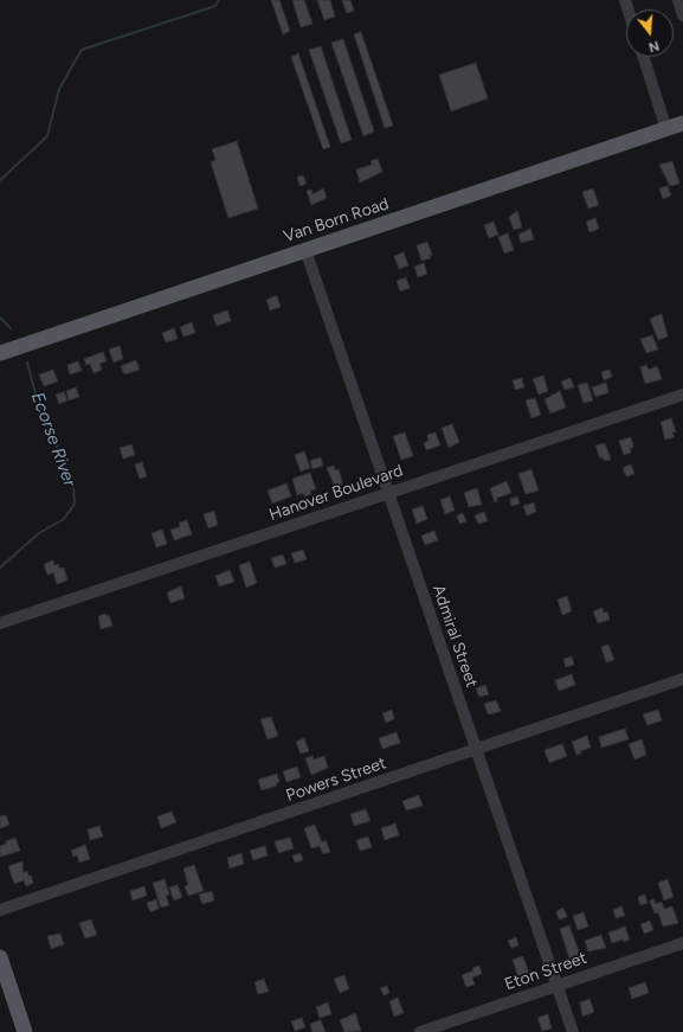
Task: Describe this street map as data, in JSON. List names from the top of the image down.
{
  "streets": {
    "main road": ["Van Born Road"],
    "street": [
      "Hanover Boulevard",
      "Admiral Street",
      "Powers Street",
      "Eton Street"
    ]
  },
  "crossings": [
    ["Van Born Road", "Admiral Street"],
    ["Hanover Boulevard", "Admiral Street"],
    ["Admiral Street", "Powers Street"],
    ["Admiral Street", "Eton Street"]
  ],
  "water": ["Ecorse River"],
  "north": "bottom"
}
